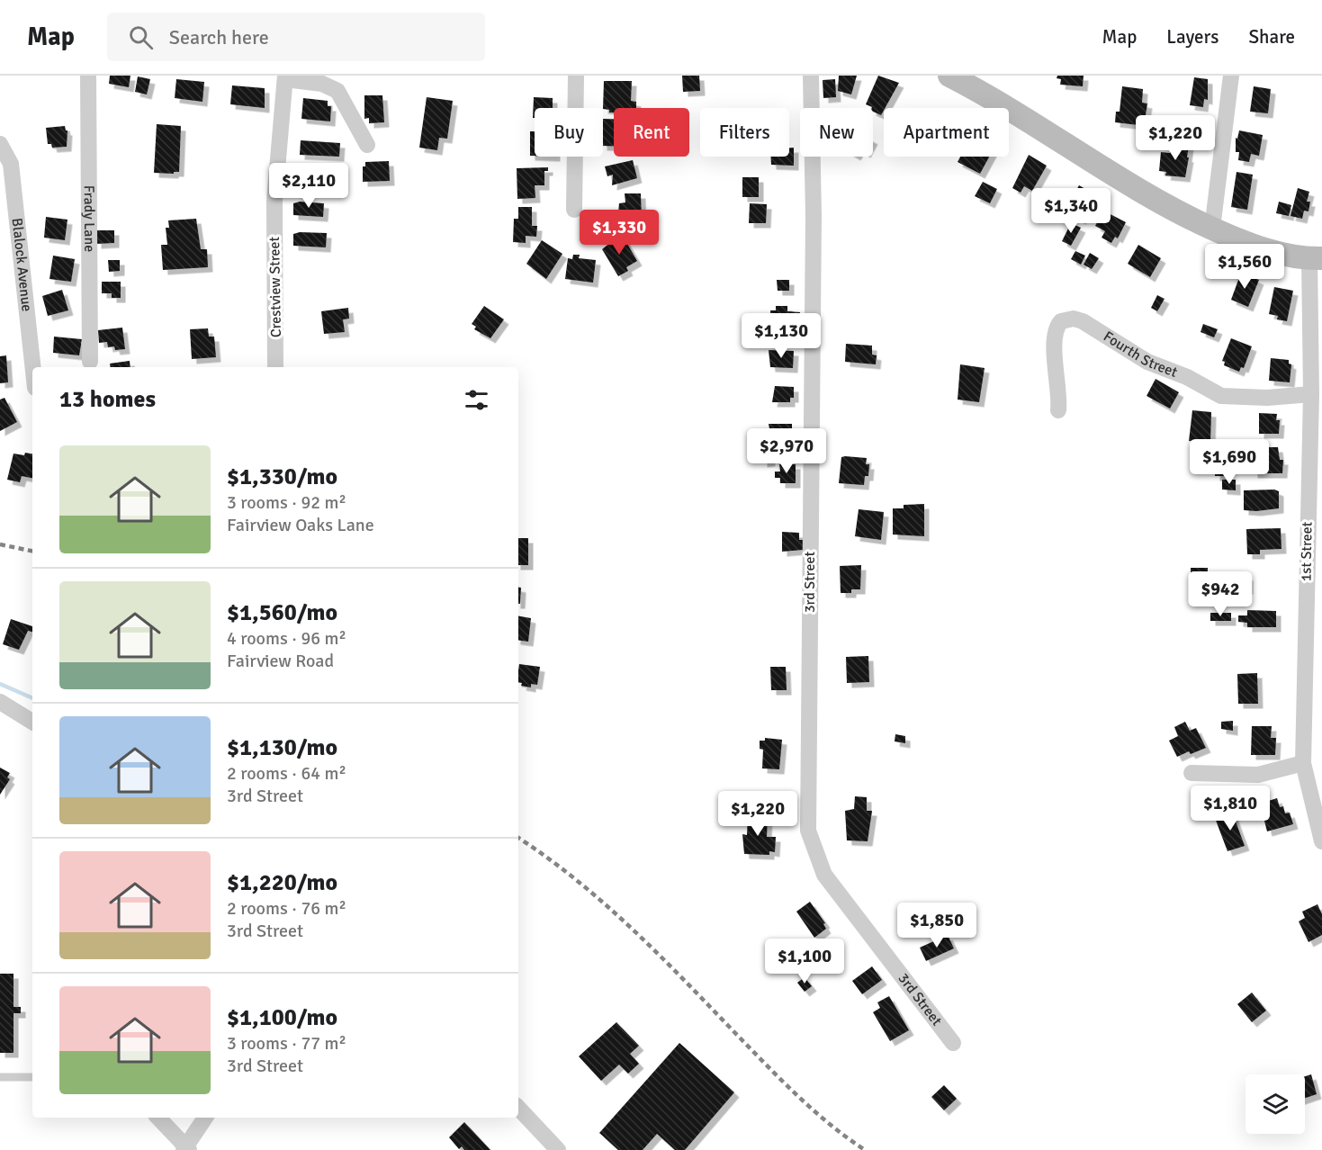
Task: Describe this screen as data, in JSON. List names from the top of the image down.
{
  "streets": {
    "street": [
      "Frady Lane",
      "Blalock Avenue",
      "Crestview Street",
      "Fourth Street",
      "1st Street",
      "3rd Street"
    ]
  },
  "crossings": [
    ["Fourth Street", "1st Street"]
  ],
  "page": {
    "header": "Map",
    "search": "Search here",
    "nav": ["Map", "Layers", "Share"],
    "chip": [
      "Buy",
      "Rent",
      "Filters",
      "New",
      "Apartment"
    ],
    "price": [
      "$1,220",
      "$2,110",
      "$1,340",
      "$1,330",
      "$1,560",
      "$1,130",
      "$2,970",
      "$1,690",
      "$942",
      "$1,810",
      "$1,220",
      "$1,850",
      "$1,100"
    ],
    "heading": "13 homes",
    "list": [
      {
        "name": "$1,330/mo",
        "note": "3 rooms · 92 m² · Fairview Oaks Lane"
      },
      {
        "name": "$1,560/mo",
        "note": "4 rooms · 96 m² · Fairview Road"
      },
      {
        "name": "$1,130/mo",
        "note": "2 rooms · 64 m² · 3rd Street"
      },
      {
        "name": "$1,220/mo",
        "note": "2 rooms · 76 m² · 3rd Street"
      },
      {
        "name": "$1,100/mo",
        "note": "3 rooms · 77 m² · 3rd Street"
      }
    ]
  }
}
